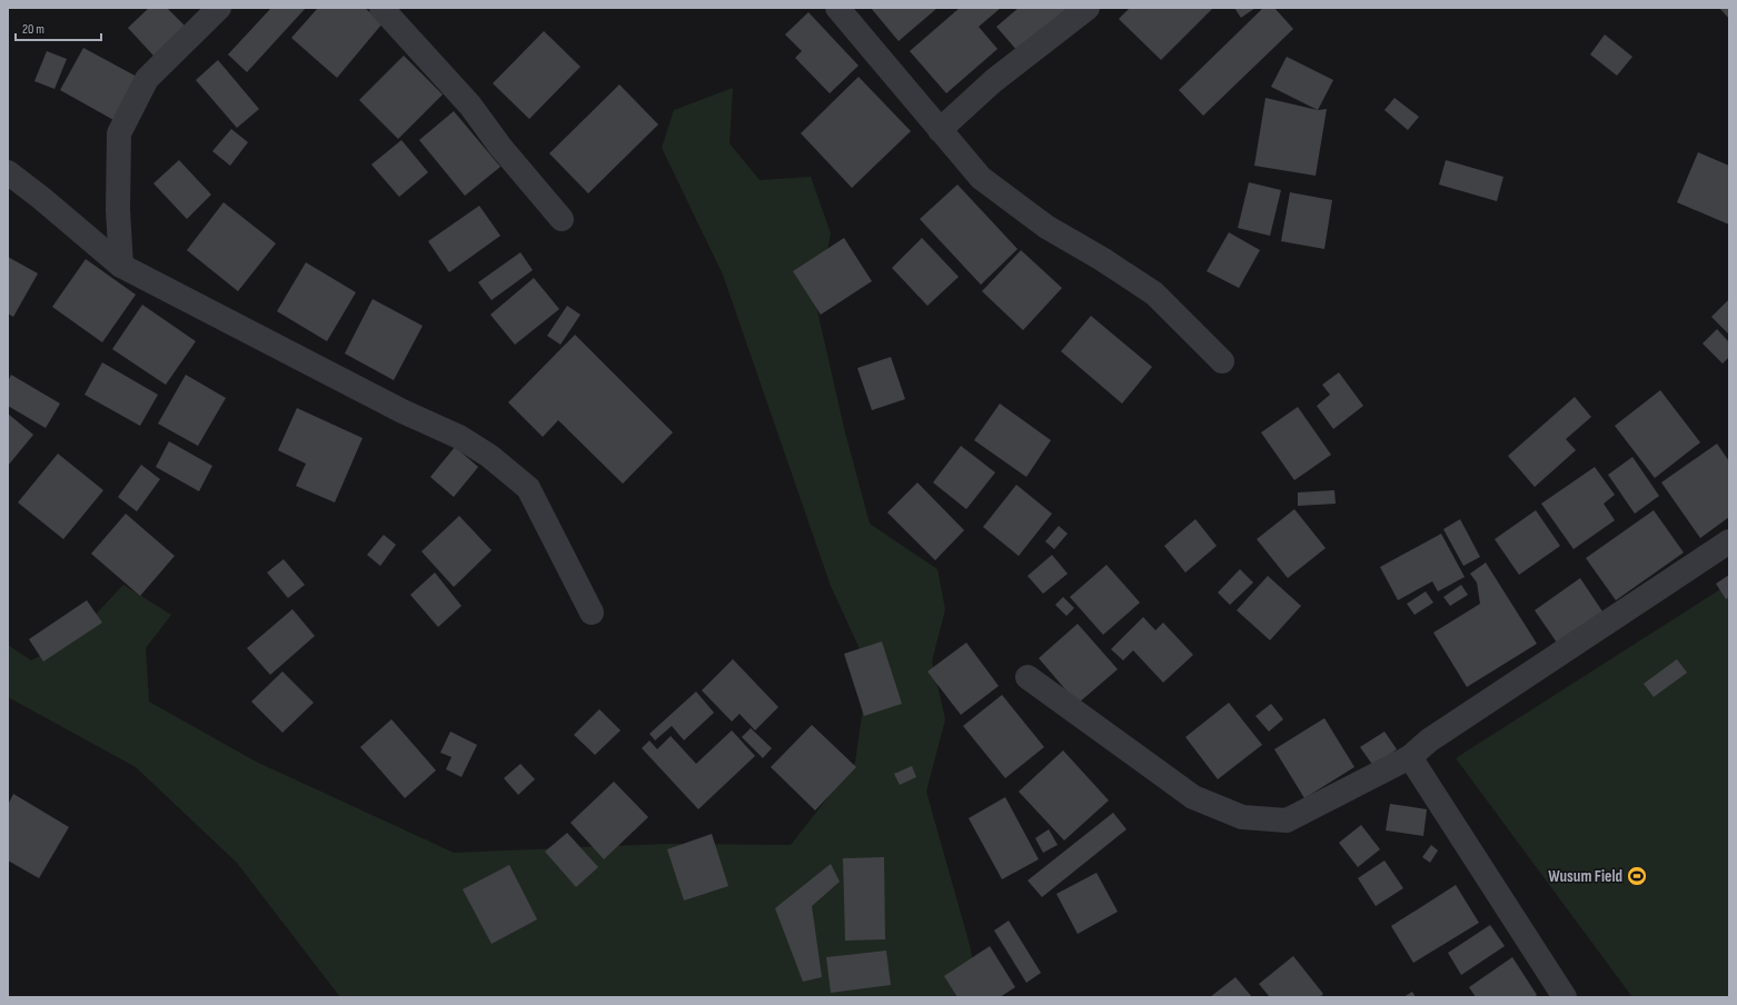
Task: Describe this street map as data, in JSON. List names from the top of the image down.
{
  "places": {
    "sports": ["Wusum Field"]
  },
  "scale_bar": "20 m"
}
